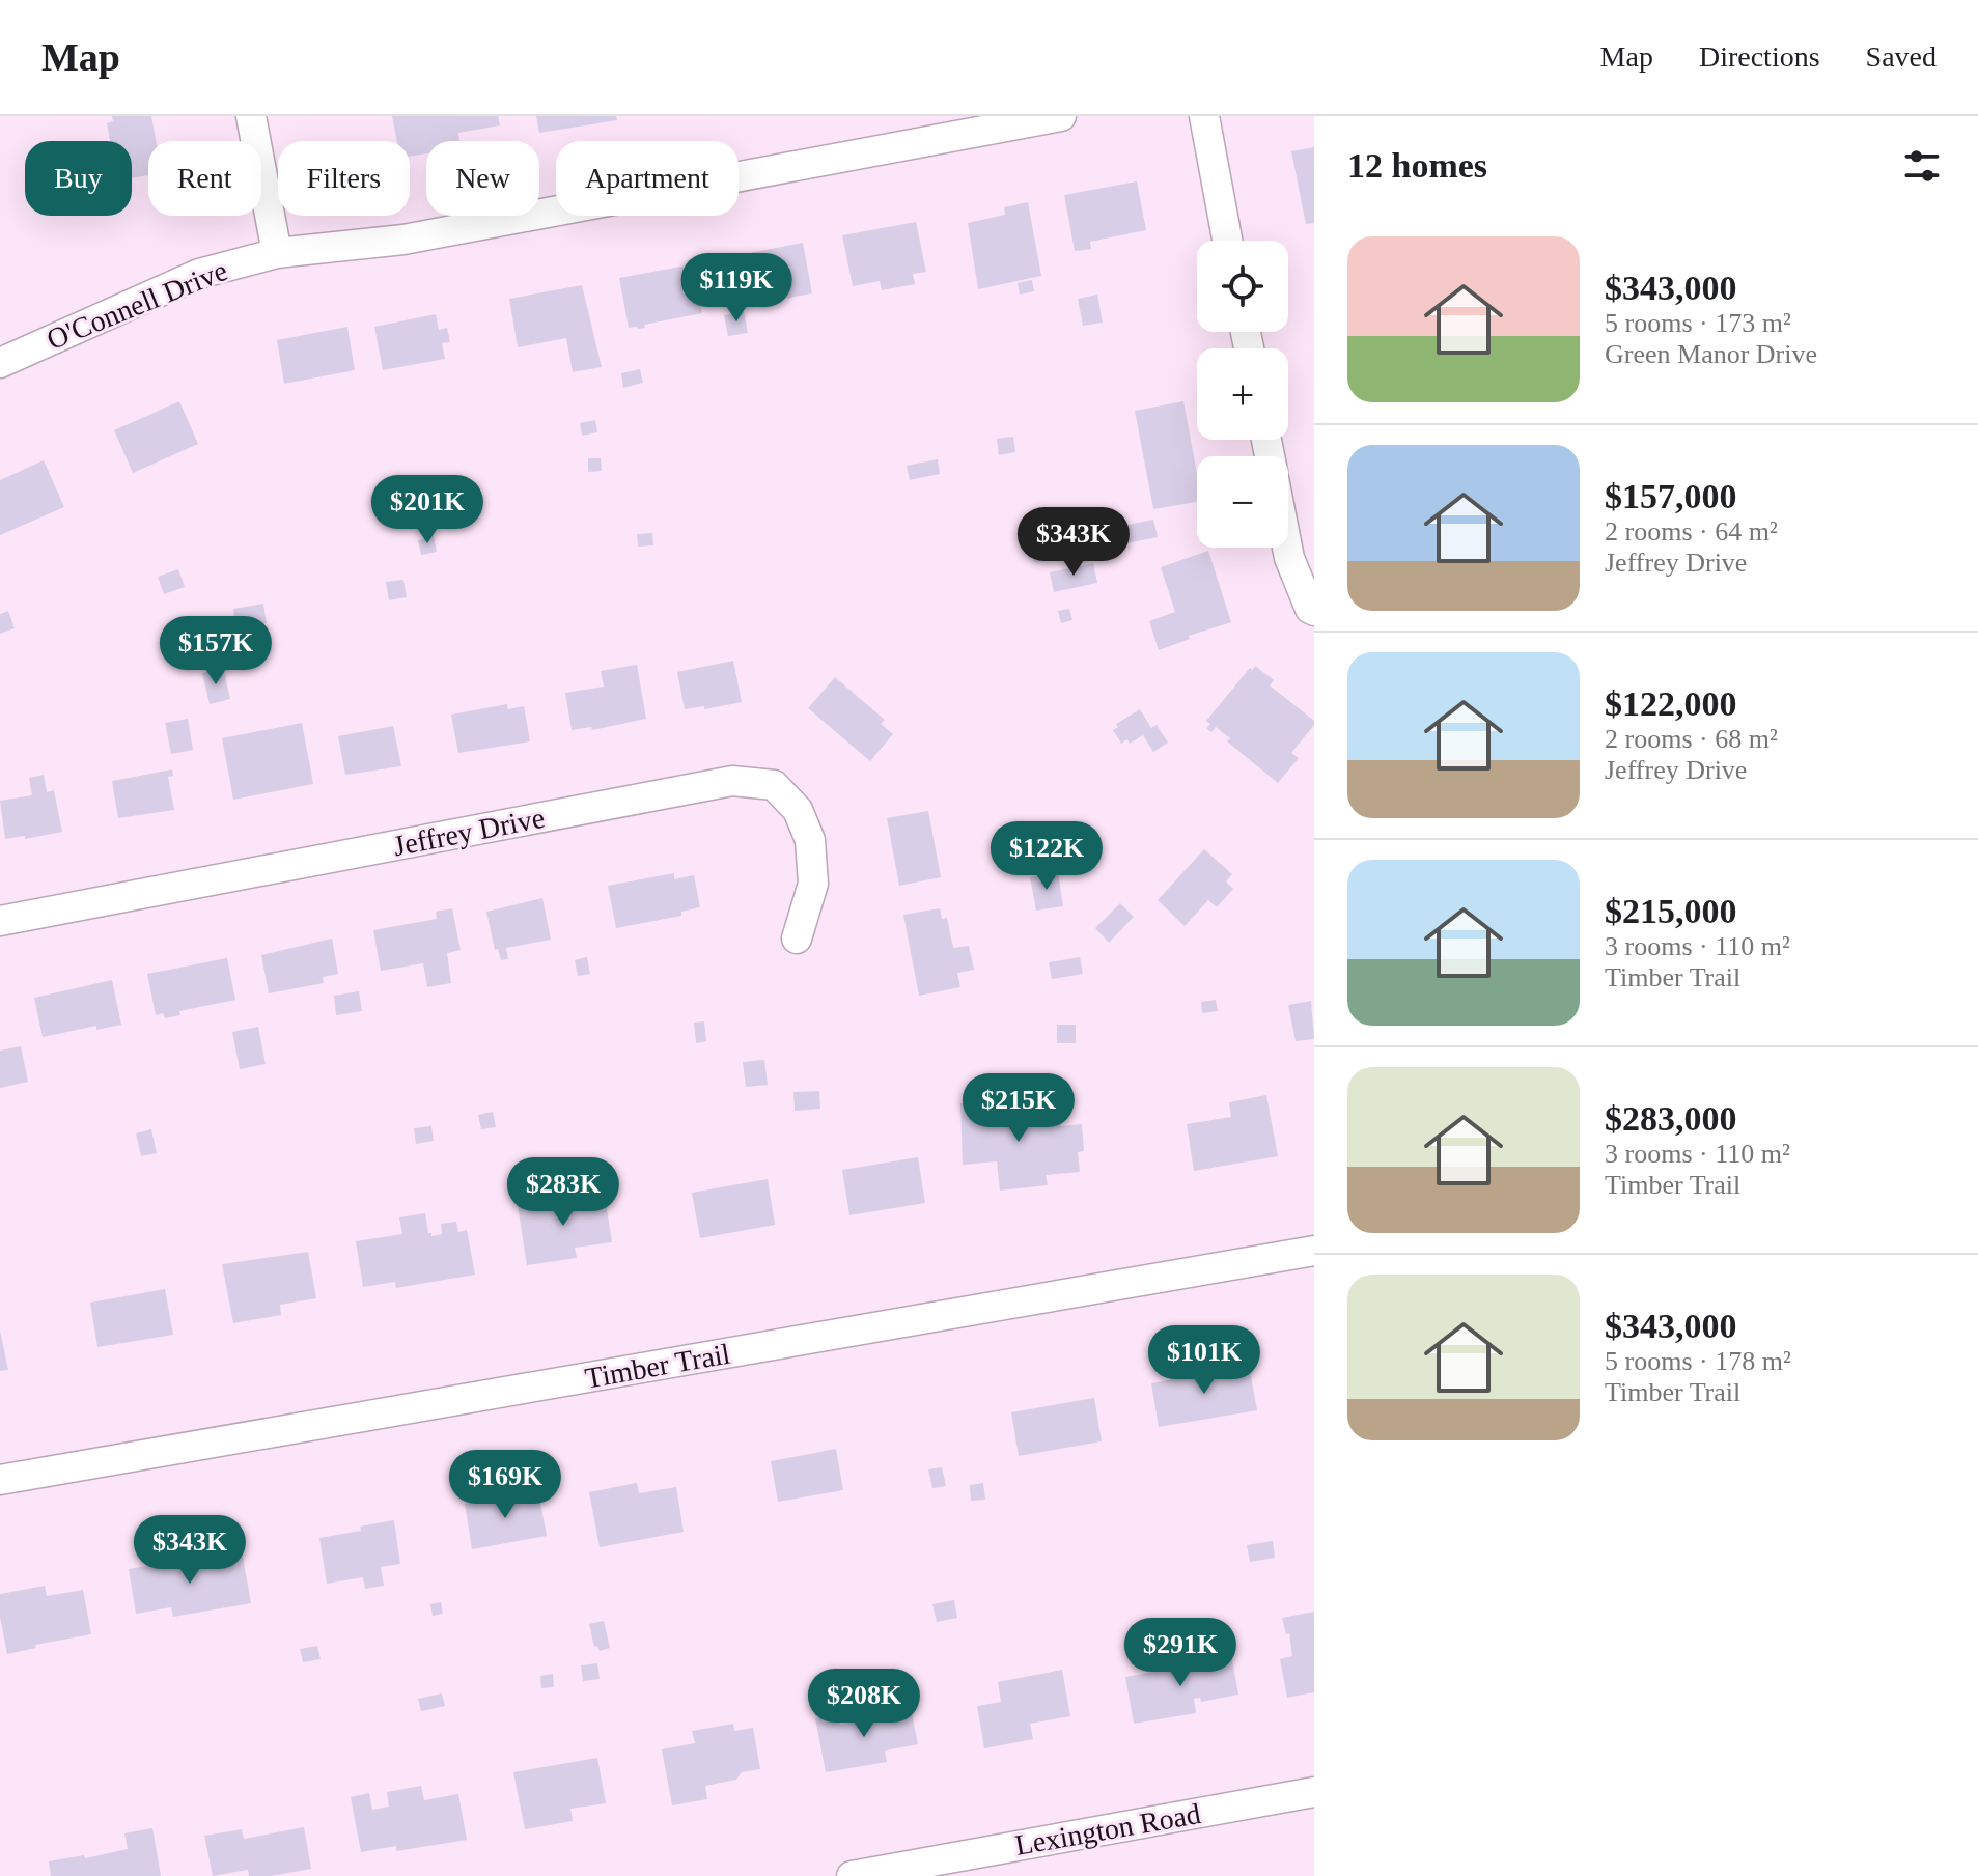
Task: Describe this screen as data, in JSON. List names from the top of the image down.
{
  "streets": {
    "street": [
      "O'Connell Drive",
      "Jeffrey Drive",
      "Timber Trail",
      "Lexington Road"
    ]
  },
  "page": {
    "header": "Map",
    "nav": ["Map", "Directions", "Saved"],
    "heading": "12 homes",
    "chip": [
      "Buy",
      "Rent",
      "Filters",
      "New",
      "Apartment"
    ],
    "list": [
      {
        "name": "$343,000",
        "note": "5 rooms · 173 m² · Green Manor Drive"
      },
      {
        "name": "$157,000",
        "note": "2 rooms · 64 m² · Jeffrey Drive"
      },
      {
        "name": "$122,000",
        "note": "2 rooms · 68 m² · Jeffrey Drive"
      },
      {
        "name": "$215,000",
        "note": "3 rooms · 110 m² · Timber Trail"
      },
      {
        "name": "$283,000",
        "note": "3 rooms · 110 m² · Timber Trail"
      },
      {
        "name": "$343,000",
        "note": "5 rooms · 178 m² · Timber Trail"
      }
    ],
    "map_buttons": ["+", "−"],
    "price": [
      "$119K",
      "$201K",
      "$343K",
      "$157K",
      "$122K",
      "$215K",
      "$283K",
      "$101K",
      "$169K",
      "$343K",
      "$291K",
      "$208K"
    ]
  }
}
